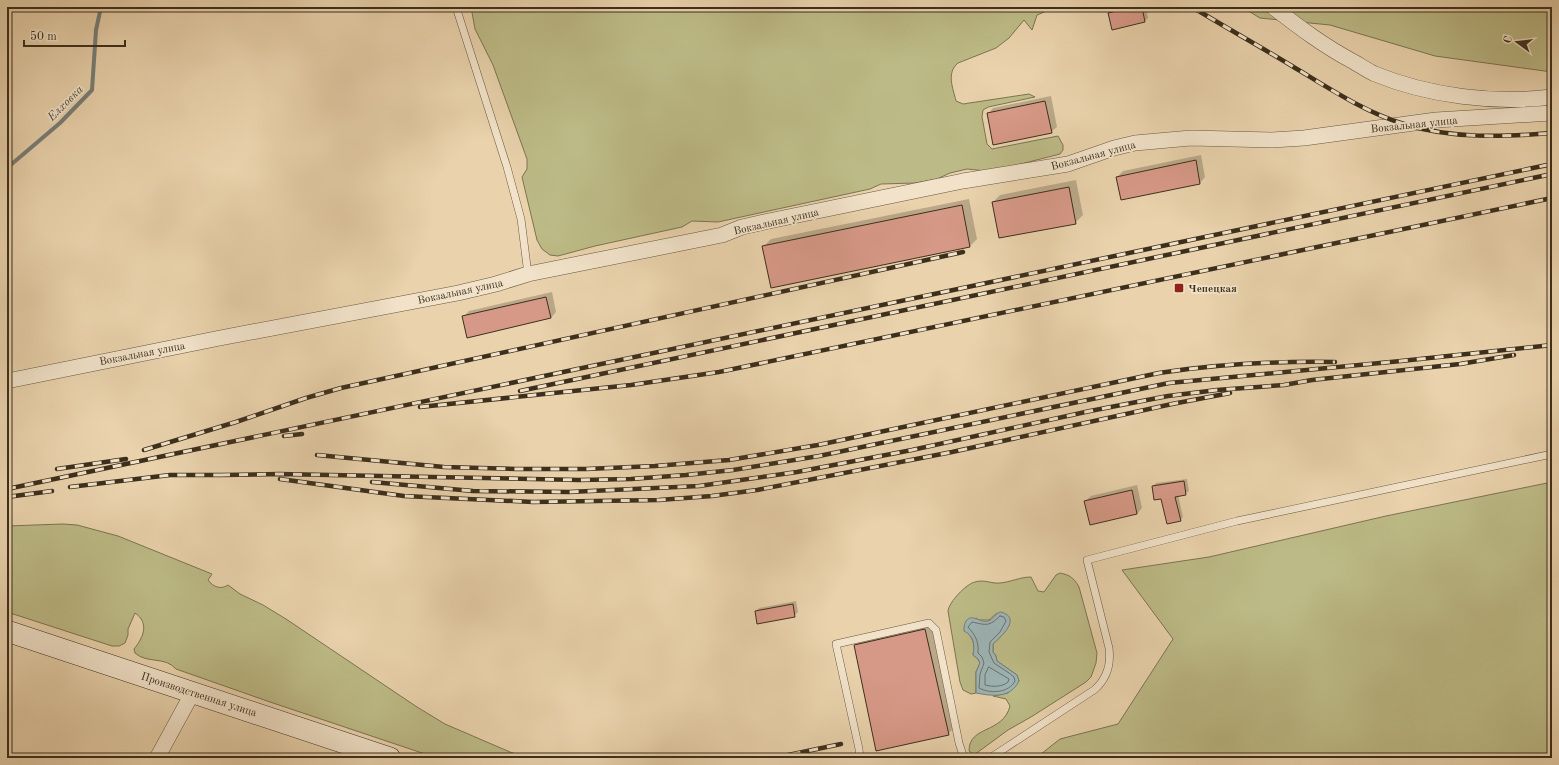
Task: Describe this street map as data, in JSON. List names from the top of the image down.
{
  "streets": {
    "main road": ["Производственная улица"],
    "street": ["Вокзальная улица"]
  },
  "water": ["Елховка"],
  "places": {
    "transit": ["Чепецкая"]
  },
  "scale_bar": "50 m",
  "north": "left"
}
